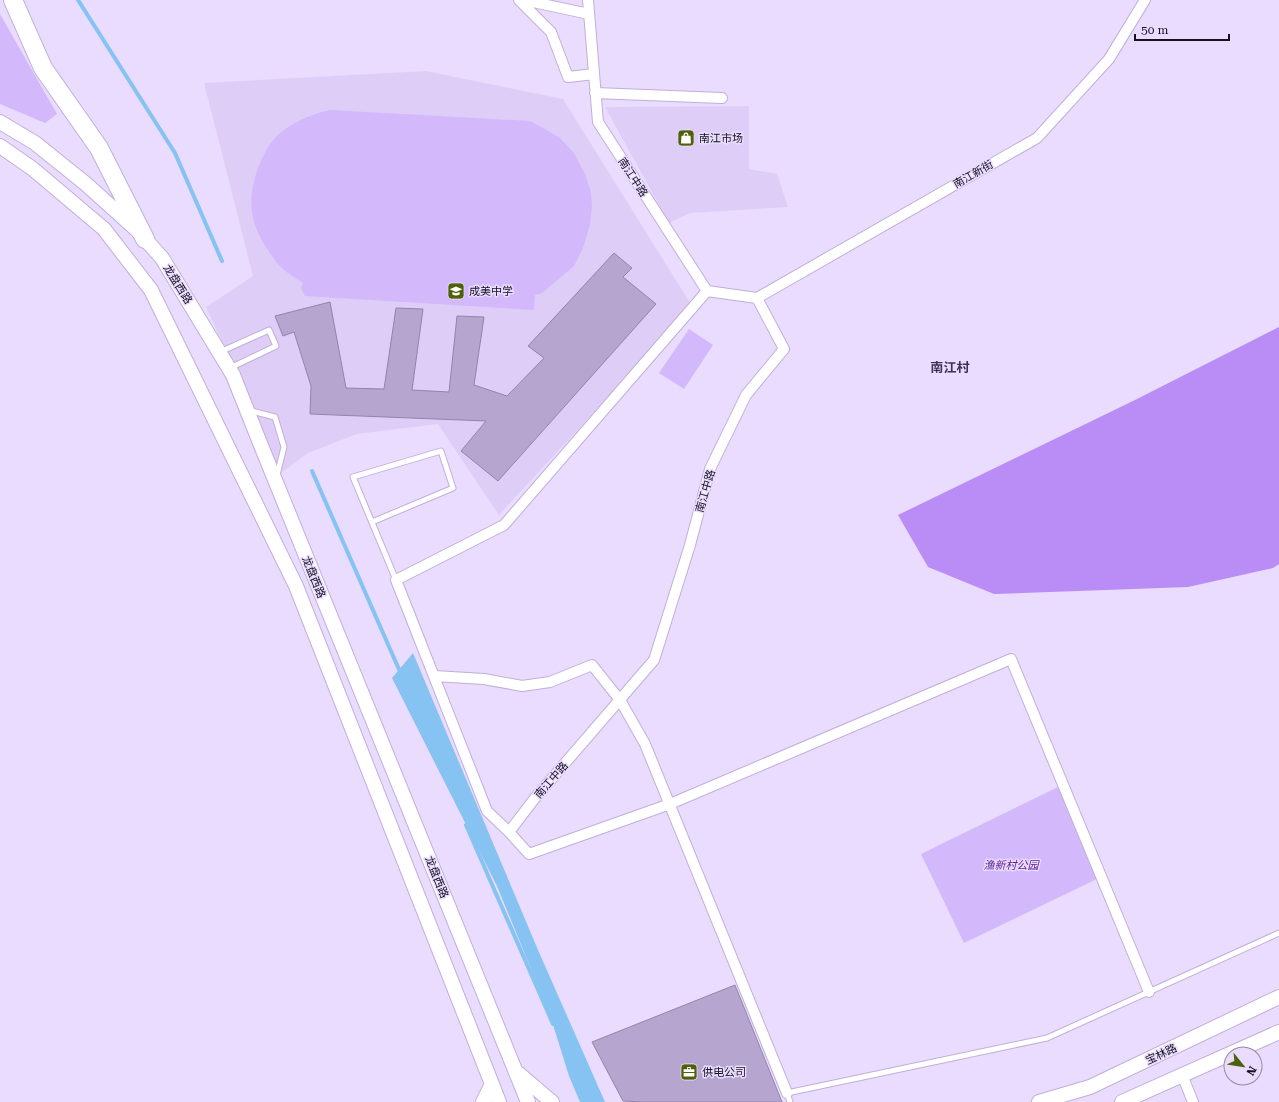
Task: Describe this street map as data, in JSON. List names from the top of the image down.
{
  "streets": {
    "street": [
      "南江新街",
      "南江中路",
      "龙盘西路",
      "宝林路"
    ]
  },
  "crossings": [
    ["南江新街", "南江中路"]
  ],
  "districts": ["南江村"],
  "parks": ["渔新村公园"],
  "places": {
    "shop": ["南江市场"],
    "school or university": ["成美中学"],
    "office": ["供电公司"]
  },
  "scale_bar": "50 m",
  "north": "bottom right"
}
